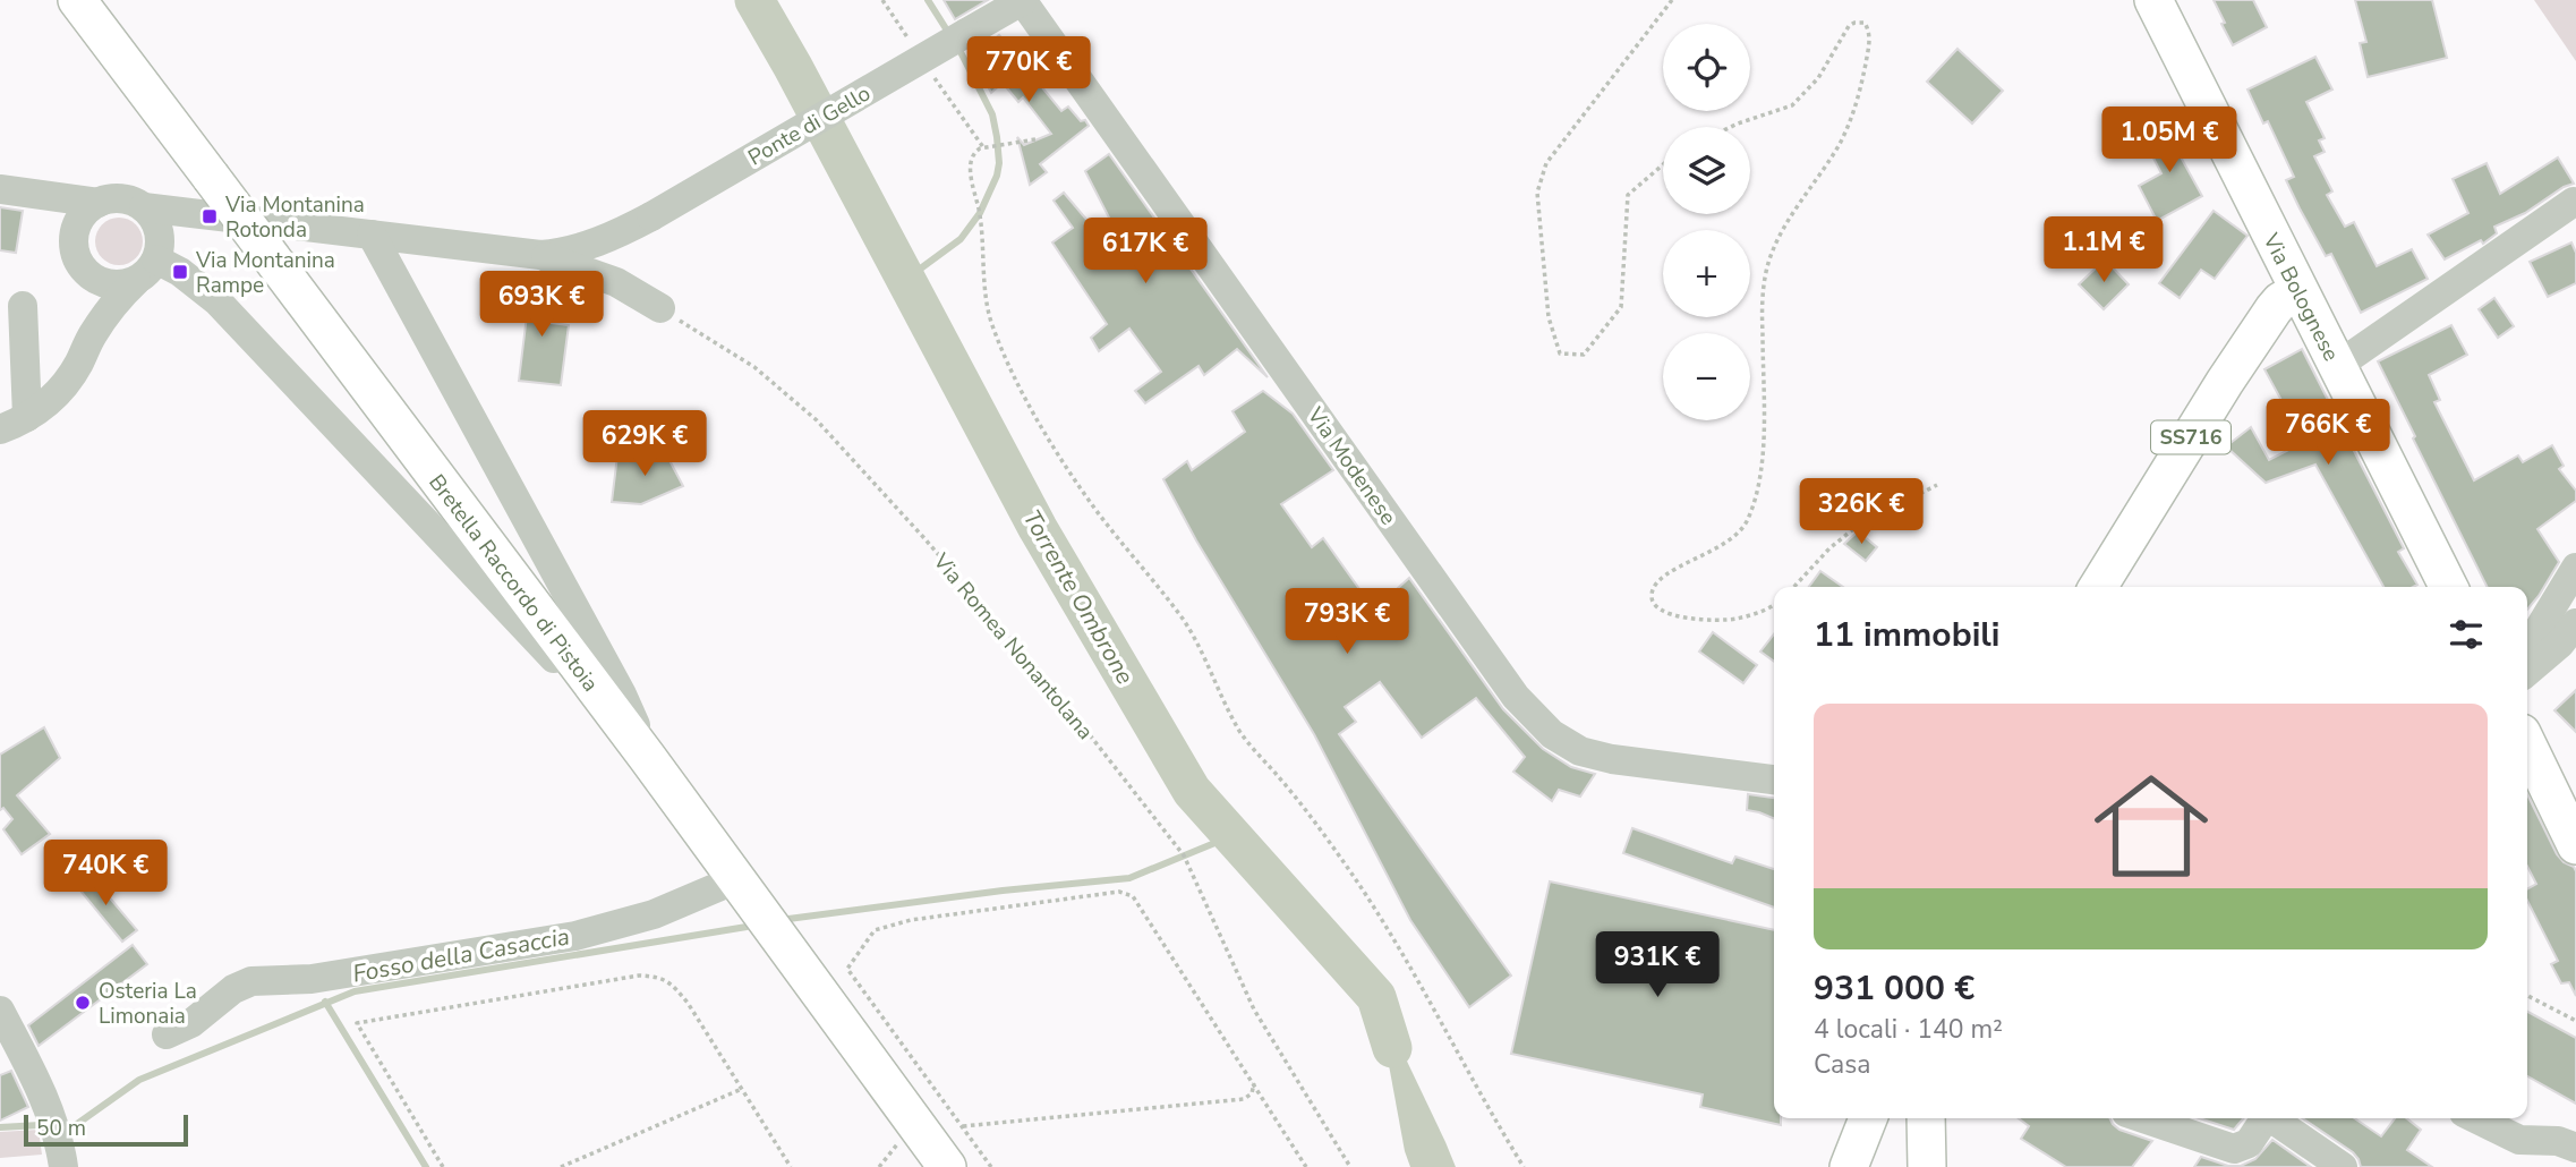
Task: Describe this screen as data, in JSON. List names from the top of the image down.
{
  "streets": {
    "main road": ["Via Bolognese", "SS716", "Bretella Raccordo di Pistoia"],
    "street": ["Ponte di Gello", "Via Modenese"],
    "path": ["Via Romea Nonantolana"]
  },
  "crossings": [
    ["Ponte di Gello", "Via Modenese"],
    ["Via Bolognese", "SS716"]
  ],
  "water": ["Torrente Ombrone", "Fosso della Casaccia"],
  "places": {
    "transit": ["Via Montanina Rotonda", "Via Montanina Rampe"],
    "other": ["Osteria La Limonaia"]
  },
  "scale_bar": "50 m",
  "page": {
    "map_buttons": ["+", "−"],
    "price": [
      "770K €",
      "1.05M €",
      "1.1M €",
      "617K €",
      "693K €",
      "766K €",
      "629K €",
      "326K €",
      "793K €",
      "740K €",
      "931K €"
    ],
    "heading": "11 immobili",
    "list": [
      {
        "name": "931 000 €",
        "note": "4 locali · 140 m² · Casa"
      }
    ],
    "scale": "50 m"
  }
}
